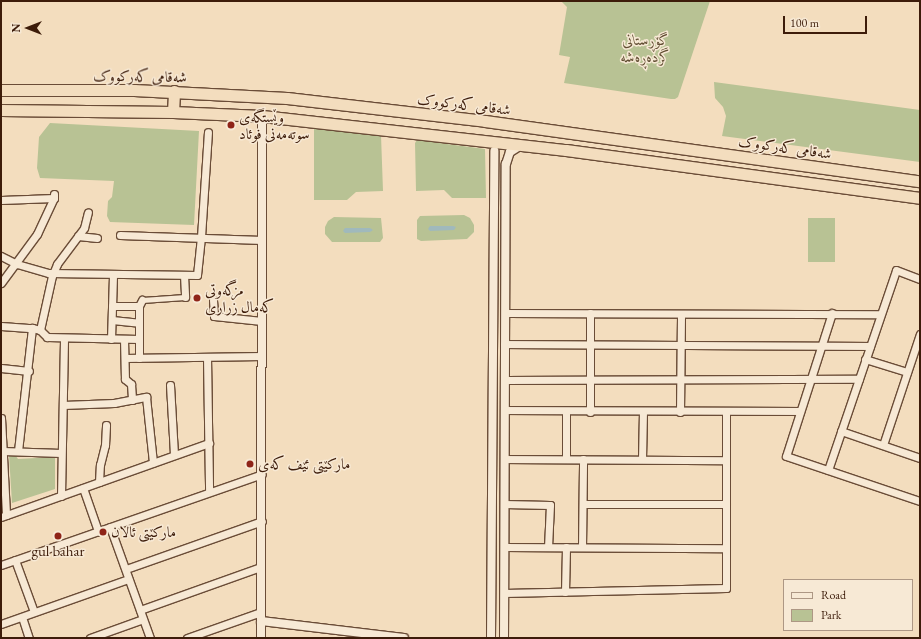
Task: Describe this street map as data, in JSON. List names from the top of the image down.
{
  "streets": {
    "highway": ["شەقامی کەرکووک"]
  },
  "parks": ["گۆڕستانی گردەڕەشە"],
  "places": [
    "وێستگەی سوتەمەنی فوئاد",
    "مزگەوتی کەمال زراری",
    "مارکێتی ئێف کەی",
    "مارکێتی ئالان",
    "gul bahar"
  ],
  "legend": ["Road", "Park"],
  "scale_bar": "100 m",
  "north": "left"
}
